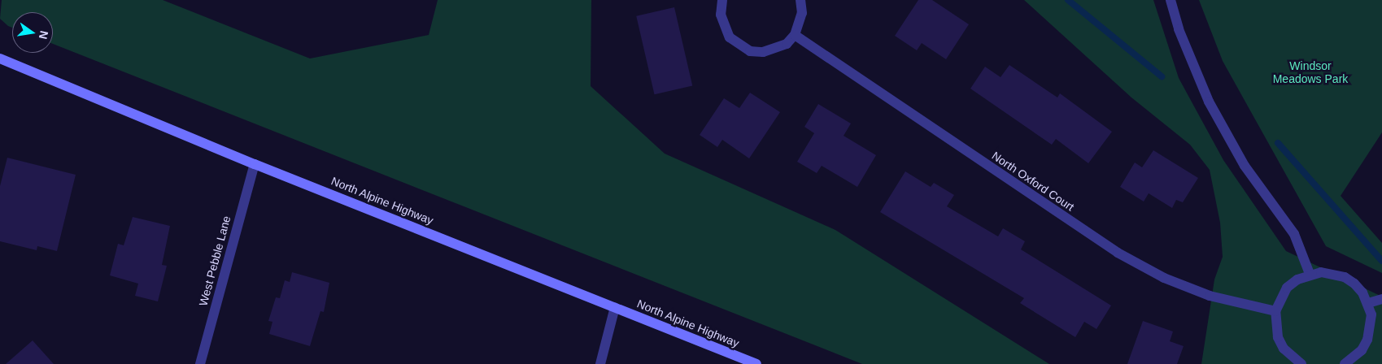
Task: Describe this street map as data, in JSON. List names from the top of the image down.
{
  "streets": {
    "main road": ["North Alpine Highway"],
    "street": ["North Oxford Court", "West Pebble Lane"]
  },
  "crossings": [
    ["North Alpine Highway", "West Pebble Lane"]
  ],
  "parks": ["Windsor Meadows Park"],
  "north": "right"
}
